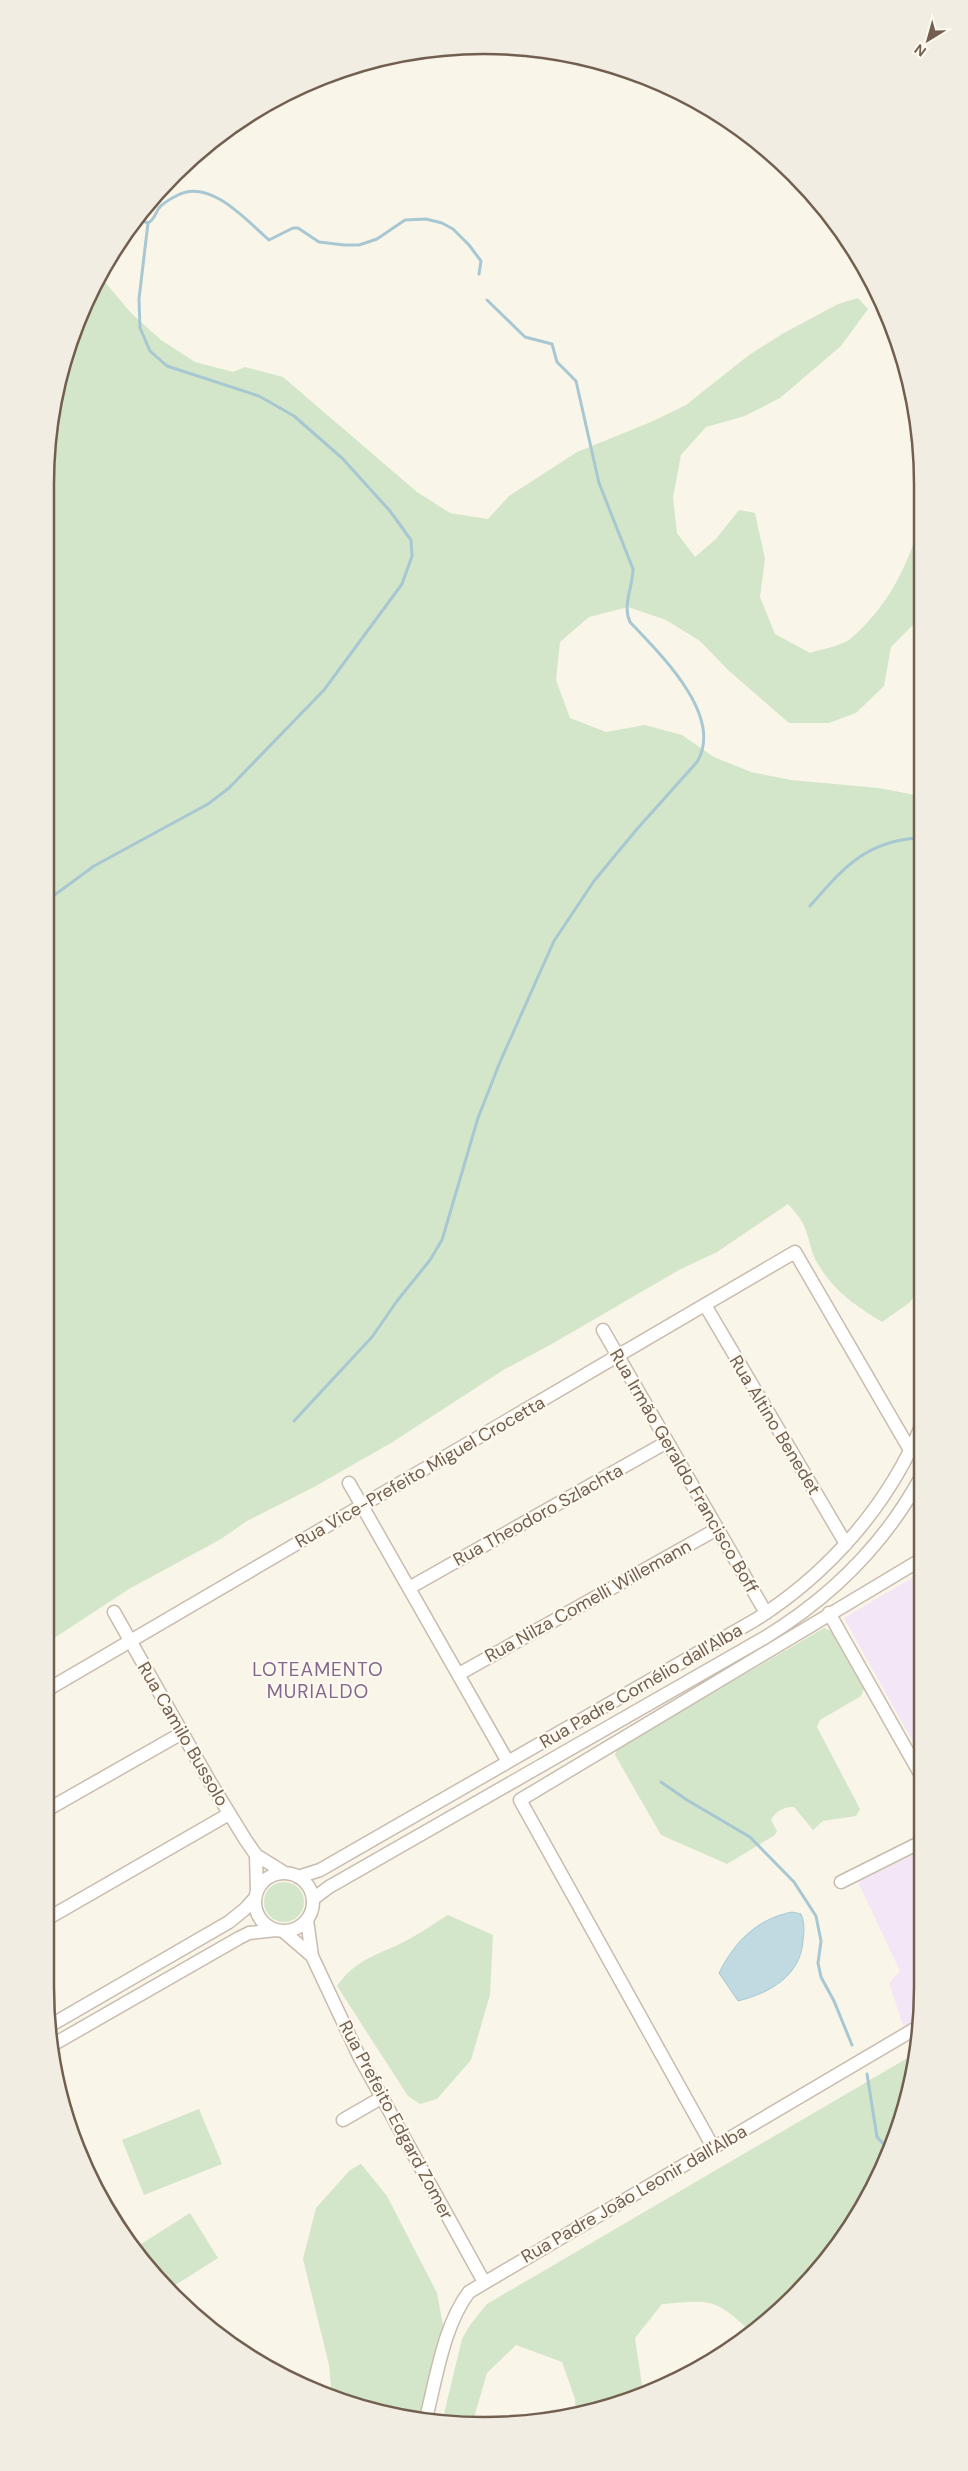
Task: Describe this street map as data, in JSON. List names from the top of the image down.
{
  "streets": {
    "street": [
      "Rua Altino Benedet",
      "Rua Irmão Geraldo Francisco Boff",
      "Rua Vice-Prefeito Miguel Crocetta",
      "Rua Theodoro Szlachta",
      "Rua Nilza Comelli Willemann",
      "Rua Padre Cornélio dall'Alba",
      "Rua Camilo Bussolo",
      "Rua Prefeito Edgard Zomer",
      "Rua Padre João Leonir dall'Alba"
    ]
  },
  "crossings": [
    ["Rua Altino Benedet", "Rua Vice-Prefeito Miguel Crocetta"],
    ["Rua Altino Benedet", "Rua Padre Cornélio dall'Alba"],
    ["Rua Irmão Geraldo Francisco Boff", "Rua Vice-Prefeito Miguel Crocetta"],
    ["Rua Irmão Geraldo Francisco Boff", "Rua Theodoro Szlachta"],
    ["Rua Irmão Geraldo Francisco Boff", "Rua Nilza Comelli Willemann"],
    ["Rua Irmão Geraldo Francisco Boff", "Rua Padre Cornélio dall'Alba"],
    ["Rua Vice-Prefeito Miguel Crocetta", "Rua Camilo Bussolo"],
    ["Rua Padre Cornélio dall'Alba", "Rua Camilo Bussolo"],
    ["Rua Padre Cornélio dall'Alba", "Rua Prefeito Edgard Zomer"],
    ["Rua Camilo Bussolo", "Rua Prefeito Edgard Zomer"],
    ["Rua Prefeito Edgard Zomer", "Rua Padre João Leonir dall'Alba"]
  ],
  "districts": ["LOTEAMENTO MURIALDO"],
  "north": "bottom left"
}
